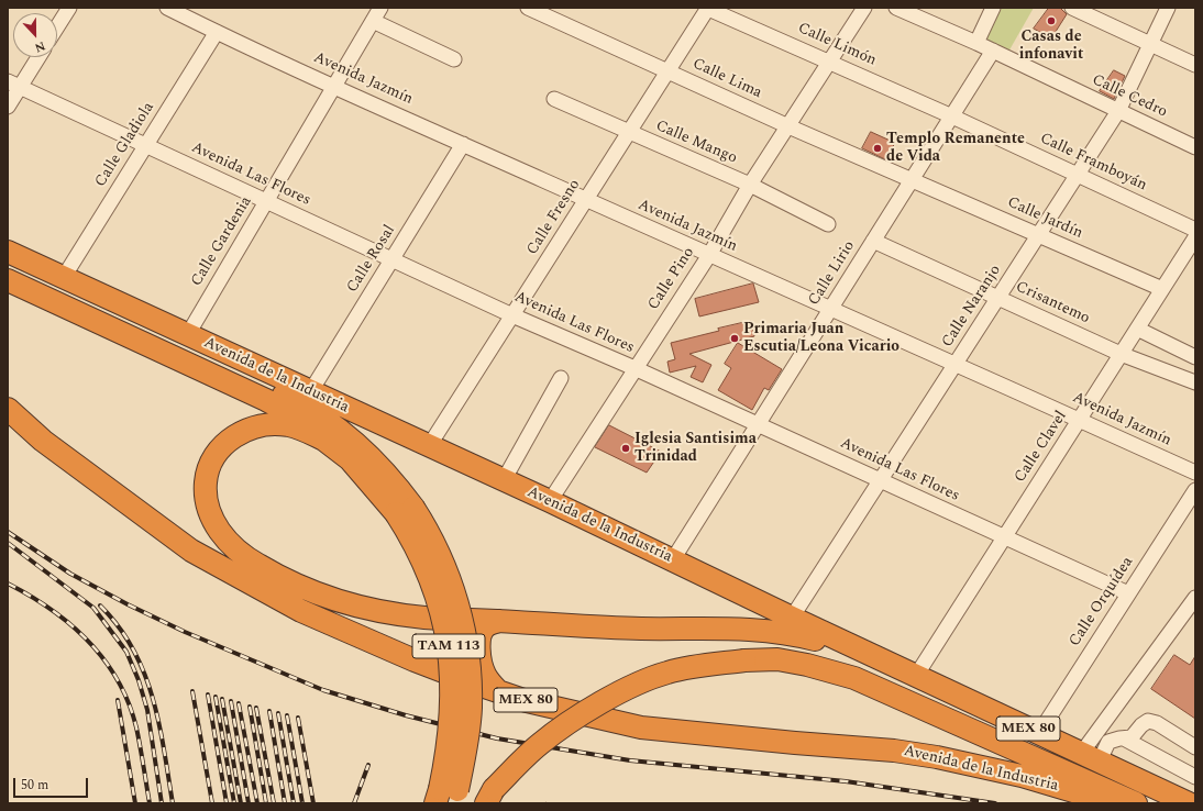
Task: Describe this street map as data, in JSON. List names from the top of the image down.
{
  "streets": {
    "highway": ["Avenida de la Industria", "TAM 113", "MEX 80"],
    "street": [
      "Calle Limón",
      "Avenida Jazmín",
      "Calle Lima",
      "Calle Cedro",
      "Calle Mango",
      "Calle Gladiola",
      "Calle Framboyán",
      "Avenida Las Flores",
      "Calle Fresno",
      "Calle Jardín",
      "Calle Gardenia",
      "Calle Rosal",
      "Calle Lirio",
      "Calle Pino",
      "Crisantemo",
      "Calle Naranjo",
      "Calle Clavel",
      "Calle Orquídea"
    ]
  },
  "crossings": [
    ["Calle Limón", "Calle Framboyán"],
    ["Calle Limón", "Calle Fresno"],
    ["Calle Limón", "Calle Lirio"],
    ["Calle Limón", "Calle Pino"],
    ["Avenida Jazmín", "Calle Gladiola"],
    ["Avenida Jazmín", "Calle Fresno"],
    ["Avenida Jazmín", "Calle Gardenia"],
    ["Avenida Jazmín", "Calle Rosal"],
    ["Avenida Jazmín", "Calle Lirio"],
    ["Avenida Jazmín", "Calle Pino"],
    ["Avenida Jazmín", "Calle Naranjo"],
    ["Avenida Jazmín", "Calle Clavel"],
    ["Calle Lima", "Calle Fresno"],
    ["Calle Lima", "Calle Jardín"],
    ["Calle Lima", "Calle Lirio"],
    ["Calle Lima", "Calle Pino"],
    ["Calle Cedro", "Calle Lirio"],
    ["Calle Cedro", "Calle Naranjo"],
    ["Calle Mango", "Calle Fresno"],
    ["Calle Mango", "Calle Pino"],
    ["Calle Gladiola", "Avenida Las Flores"],
    ["Calle Gladiola", "Avenida de la Industria"],
    ["Calle Framboyán", "Calle Lirio"],
    ["Calle Framboyán", "Calle Naranjo"],
    ["Avenida Las Flores", "Calle Fresno"],
    ["Avenida Las Flores", "Calle Gardenia"],
    ["Avenida Las Flores", "Calle Rosal"],
    ["Avenida Las Flores", "Calle Lirio"],
    ["Avenida Las Flores", "Calle Pino"],
    ["Avenida Las Flores", "Calle Naranjo"],
    ["Avenida Las Flores", "Calle Clavel"],
    ["Avenida Las Flores", "Calle Orquídea"],
    ["Calle Fresno", "Avenida de la Industria"],
    ["Calle Jardín", "Calle Lirio"],
    ["Calle Jardín", "Calle Naranjo"],
    ["Calle Jardín", "Calle Clavel"],
    ["Calle Gardenia", "Avenida de la Industria"],
    ["Calle Rosal", "Avenida de la Industria"],
    ["Calle Lirio", "Crisantemo"],
    ["Calle Lirio", "Avenida de la Industria"],
    ["Calle Pino", "Avenida de la Industria"],
    ["Crisantemo", "Calle Naranjo"],
    ["Crisantemo", "Calle Clavel"],
    ["Calle Naranjo", "Avenida de la Industria"],
    ["Avenida de la Industria", "Calle Clavel"],
    ["Avenida de la Industria", "Calle Orquídea"]
  ],
  "places": [
    "Casas de infonavit",
    "Templo Remanente de Vida",
    "Primaria Juan Escutia/Leona Vicario",
    "Iglesia Santisima Trinidad"
  ],
  "scale_bar": "50 m",
  "north": "bottom"
}
